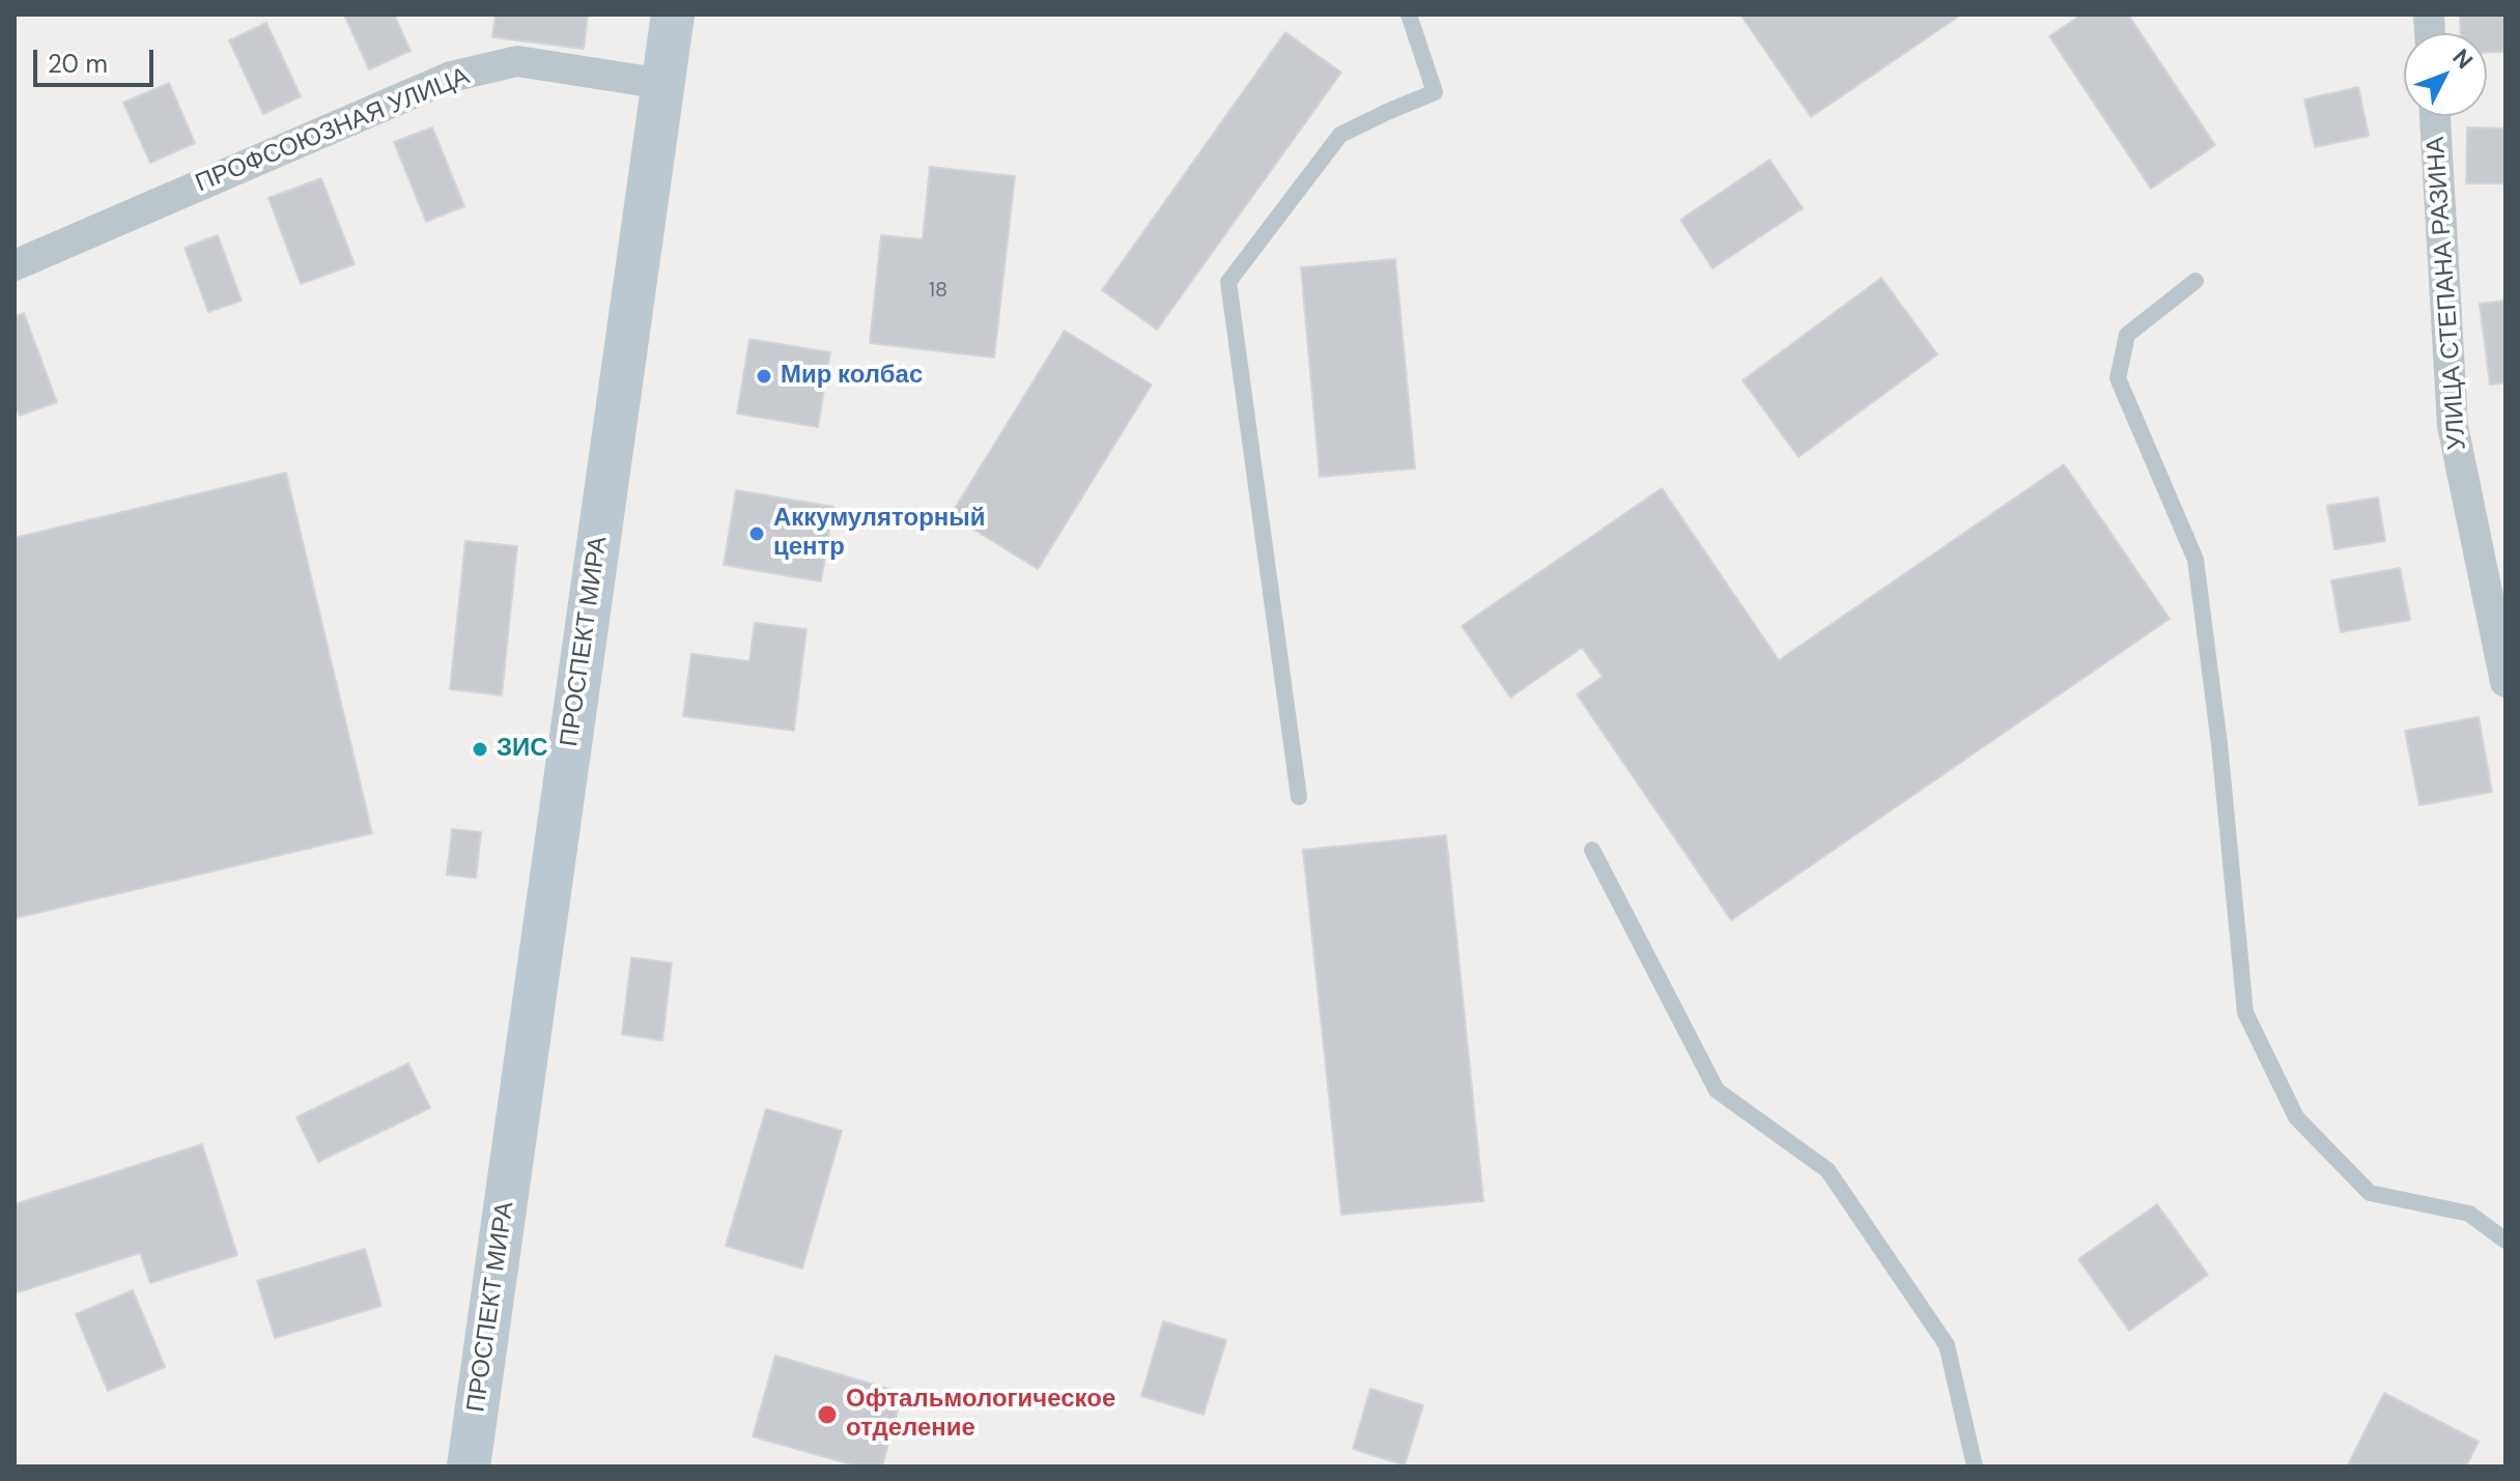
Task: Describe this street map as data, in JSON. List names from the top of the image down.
{
  "streets": {
    "main road": ["ПРОСПЕКТ МИРА"],
    "street": ["ПРОФСОЮЗНАЯ УЛИЦА", "УЛИЦА СТЕПАНА РАЗИНА"]
  },
  "crossings": [
    ["ПРОФСОЮЗНАЯ УЛИЦА", "ПРОСПЕКТ МИРА"]
  ],
  "places": [
    "Мир колбас",
    "Аккумуляторный центр",
    "ЗИС",
    "Офтальмологическое отделение"
  ],
  "house_numbers": ["18"],
  "scale_bar": "20 m",
  "north": "top right"
}
